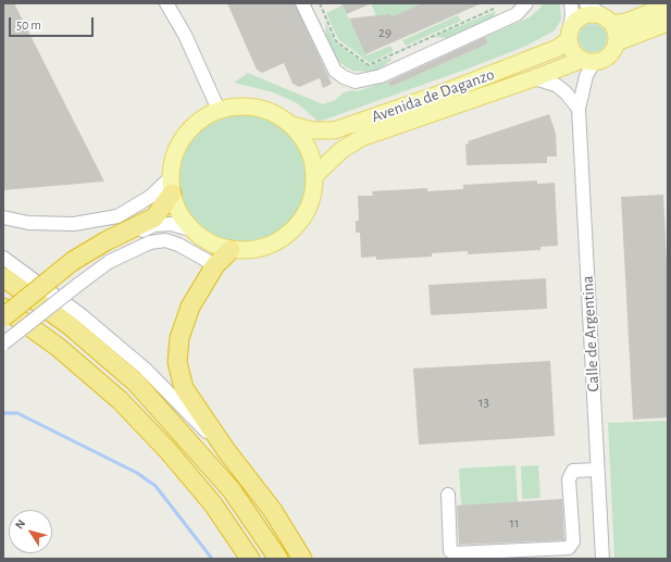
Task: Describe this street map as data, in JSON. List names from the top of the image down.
{
  "streets": {
    "main road": ["Avenida de Daganzo"],
    "street": ["Calle de Argentina"]
  },
  "crossings": [
    ["Avenida de Daganzo", "Calle de Argentina"]
  ],
  "house_numbers": ["29", "13", "11"],
  "scale_bar": "50 m",
  "north": "top left"
}
